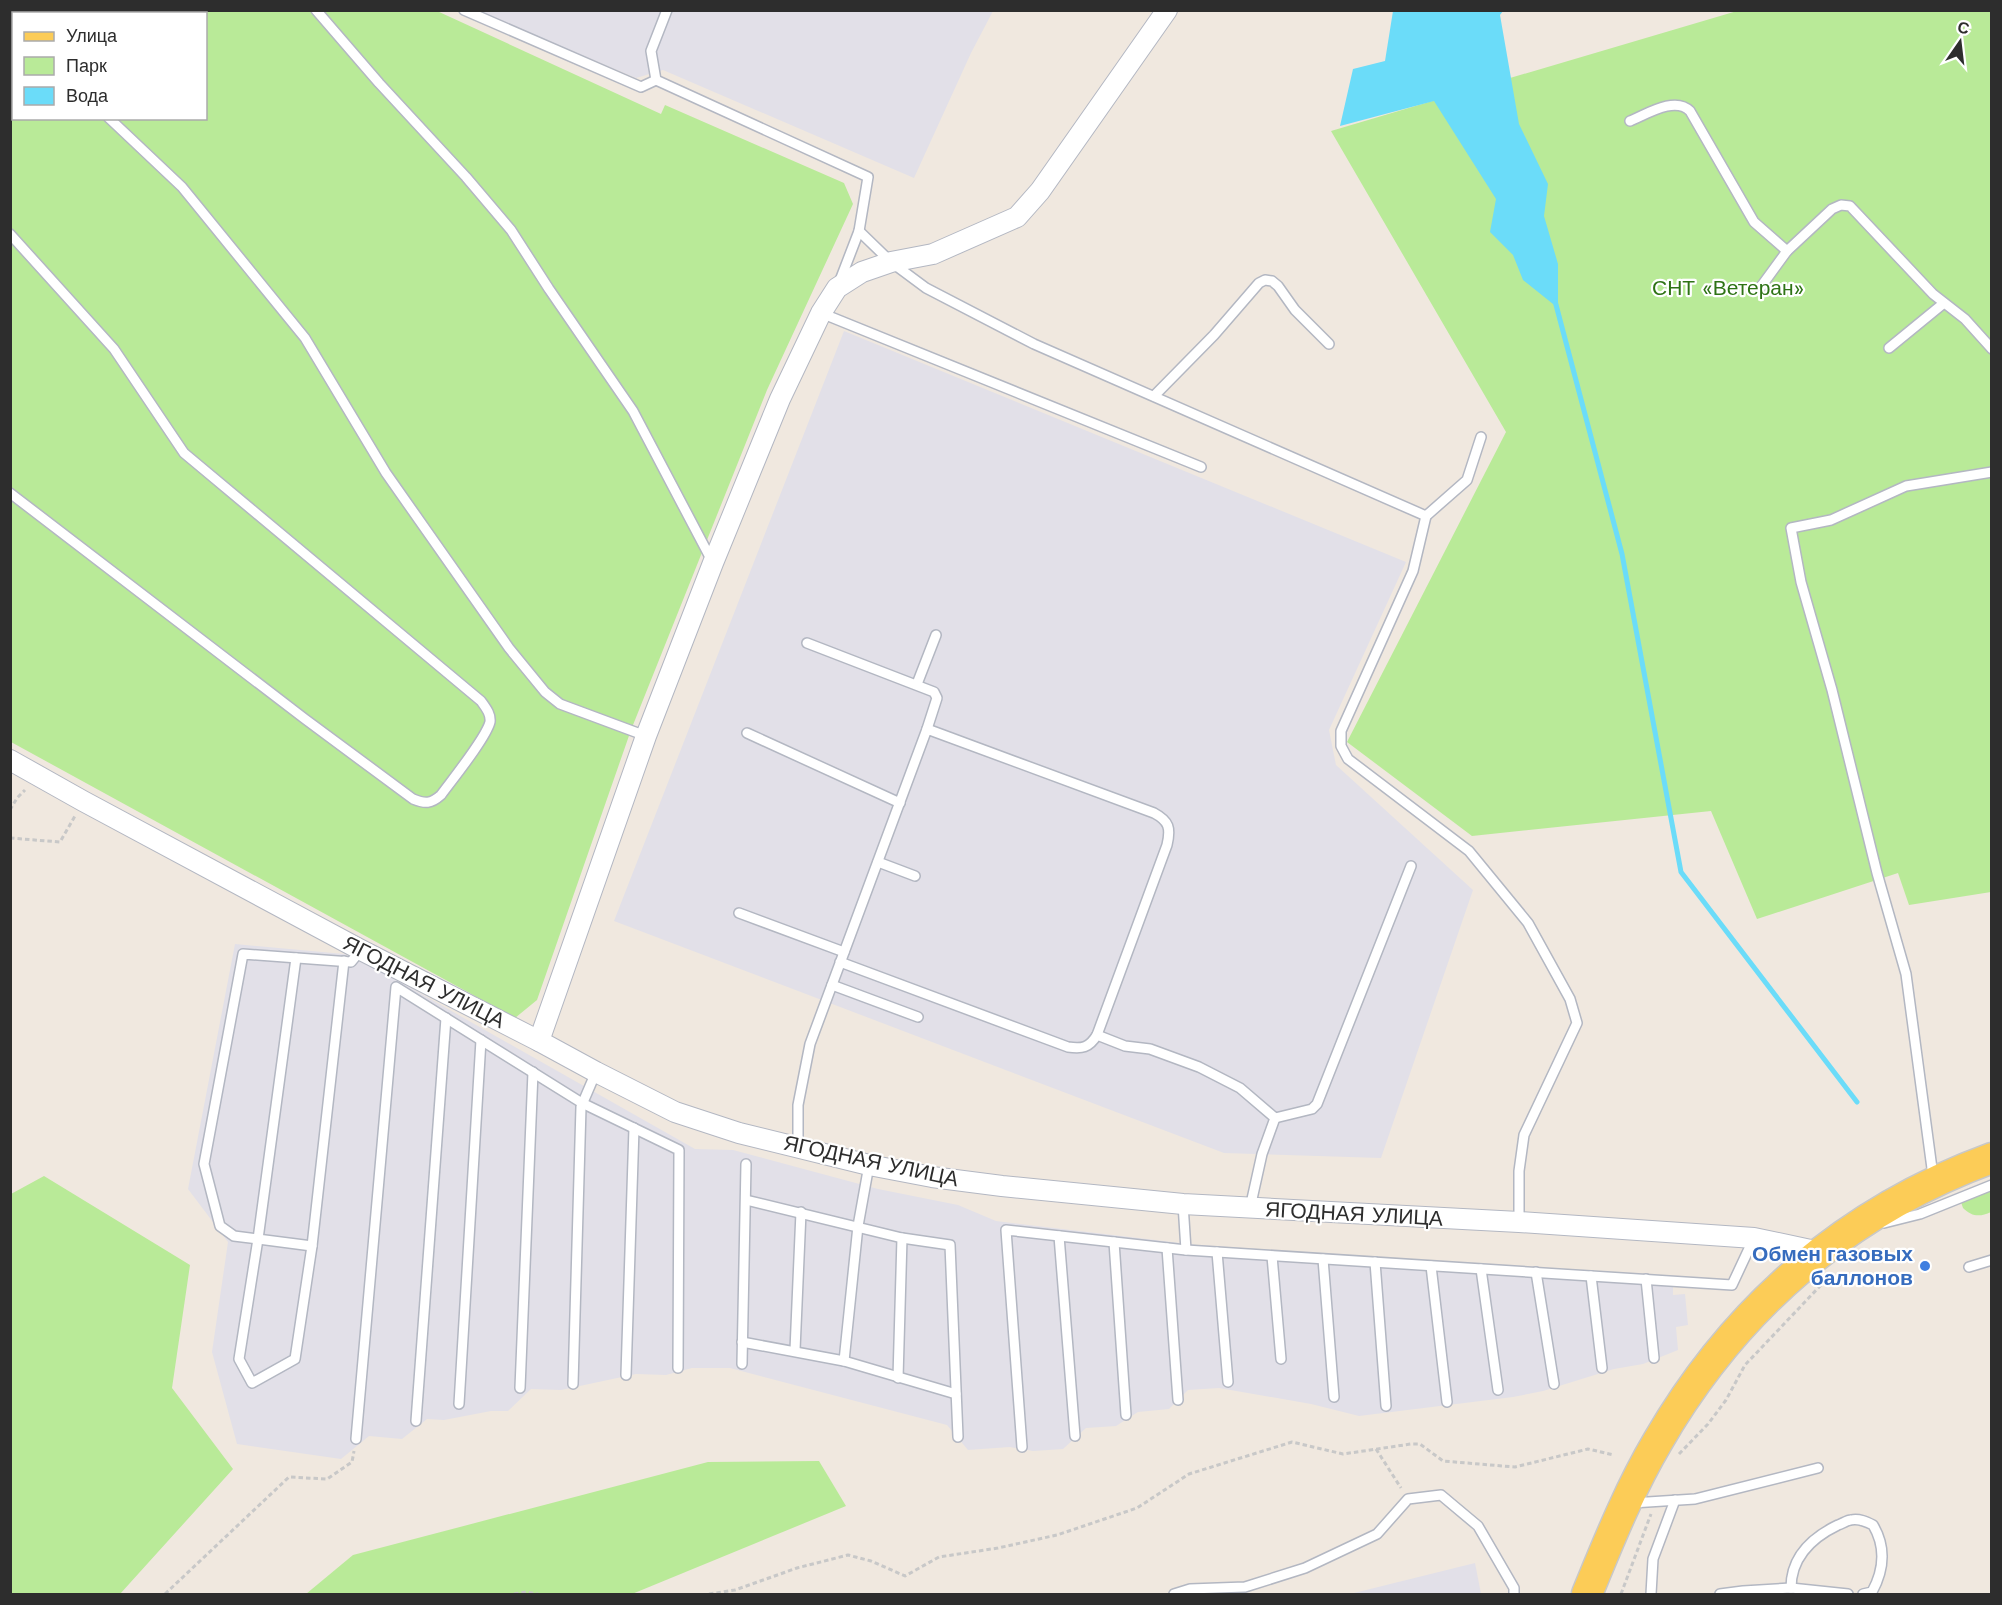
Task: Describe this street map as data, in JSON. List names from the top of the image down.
{
  "streets": {
    "street": ["ЯГОДНАЯ УЛИЦА"]
  },
  "parks": ["СНТ «Ветеран»"],
  "places": ["Обмен газовых баллонов"],
  "legend": ["Улица", "Парк", "Вода"],
  "north": "top"
}
